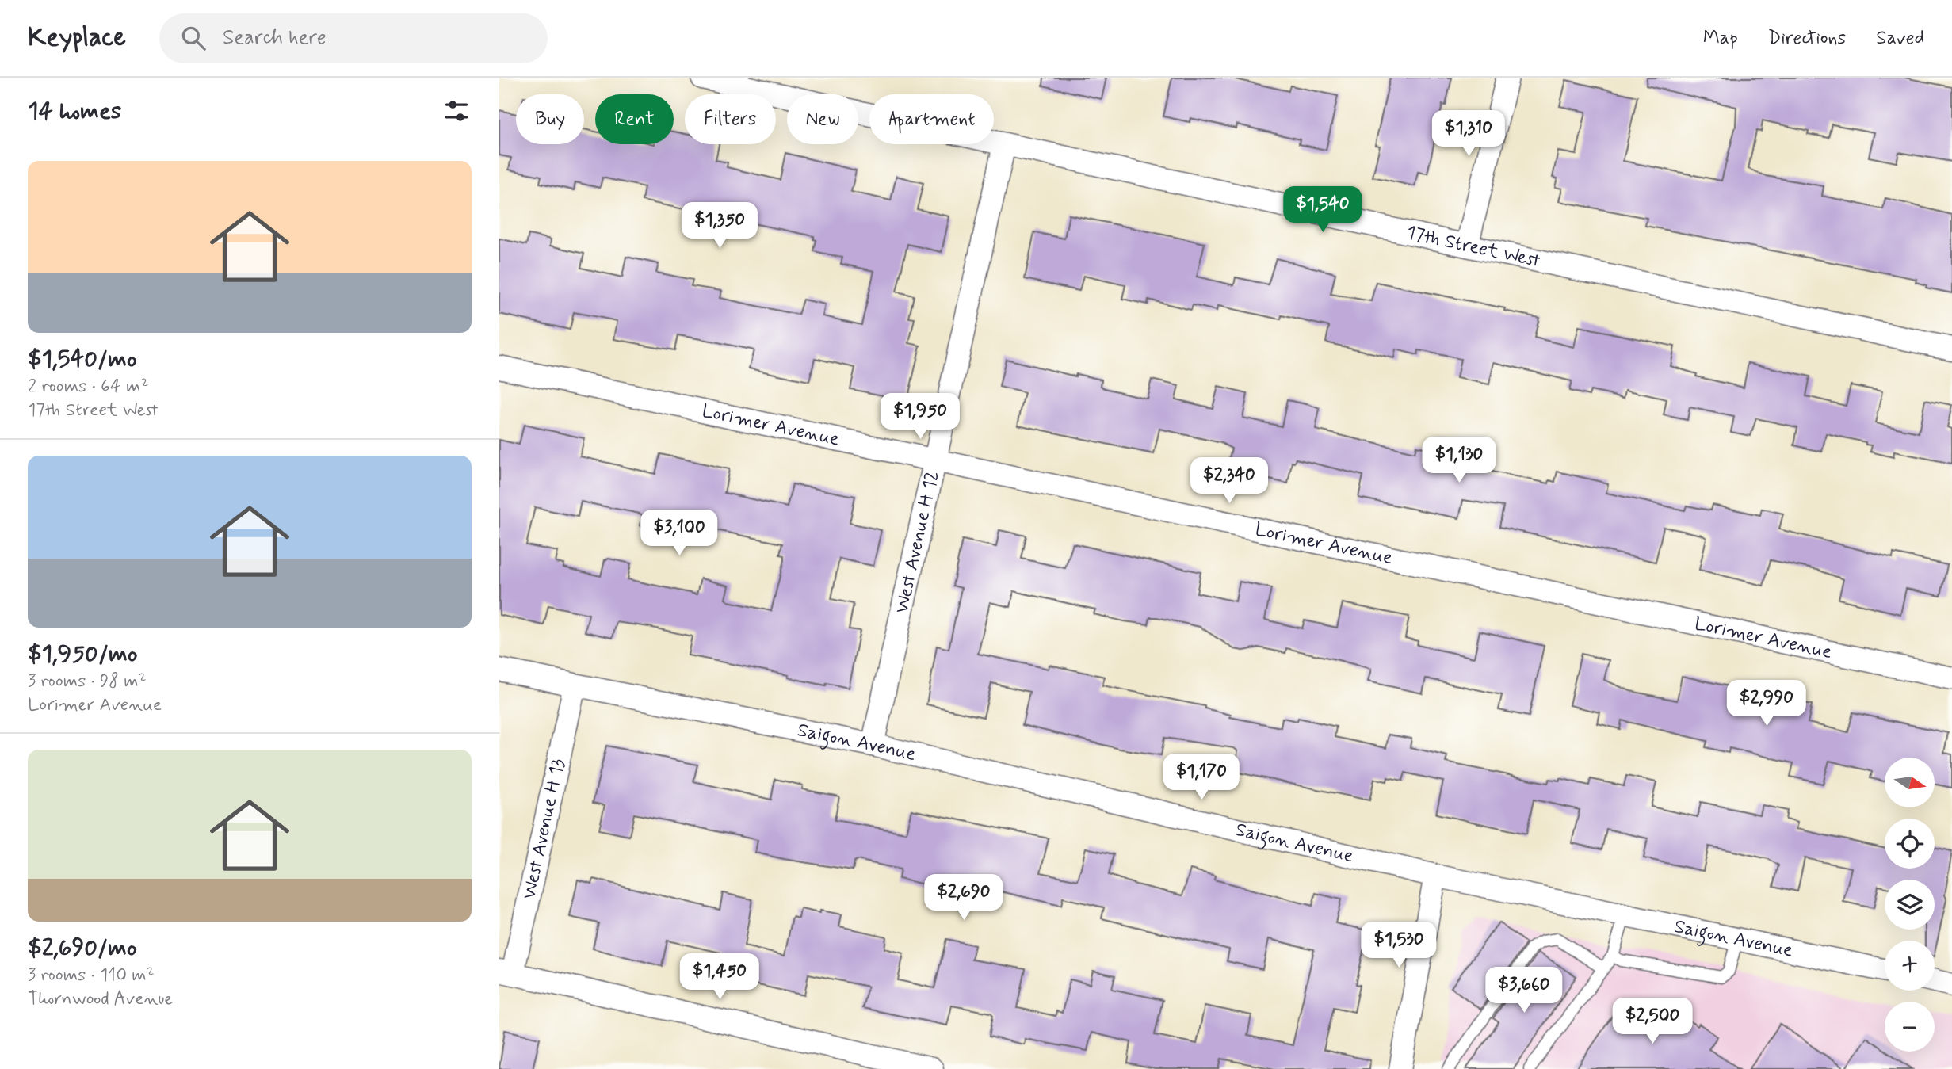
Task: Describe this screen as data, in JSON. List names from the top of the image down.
{
  "streets": {
    "street": [
      "17th Street West",
      "Lorimer Avenue",
      "West Avenue H 12",
      "Saigon Avenue",
      "West Avenue H 13"
    ]
  },
  "crossings": [
    ["17th Street West", "West Avenue H 12"],
    ["Lorimer Avenue", "West Avenue H 12"],
    ["West Avenue H 12", "Saigon Avenue"],
    ["Saigon Avenue", "West Avenue H 13"]
  ],
  "north": "right",
  "page": {
    "header": "Keyplace",
    "search": "Search here",
    "nav": ["Map", "Directions", "Saved"],
    "heading": "14 homes",
    "chip": [
      "Buy",
      "Rent",
      "Filters",
      "New",
      "Apartment"
    ],
    "price": [
      "$1,310",
      "$1,540",
      "$1,350",
      "$1,950",
      "$1,130",
      "$2,340",
      "$3,100",
      "$2,990",
      "$1,170",
      "$2,690",
      "$1,530",
      "$1,450",
      "$3,660",
      "$2,500"
    ],
    "list": [
      {
        "name": "$1,540/mo",
        "note": "2 rooms · 64 m² · 17th Street West"
      },
      {
        "name": "$1,950/mo",
        "note": "3 rooms · 98 m² · Lorimer Avenue"
      },
      {
        "name": "$2,690/mo",
        "note": "3 rooms · 110 m² · Thornwood Avenue"
      }
    ],
    "map_buttons": ["+", "−"]
  }
}
